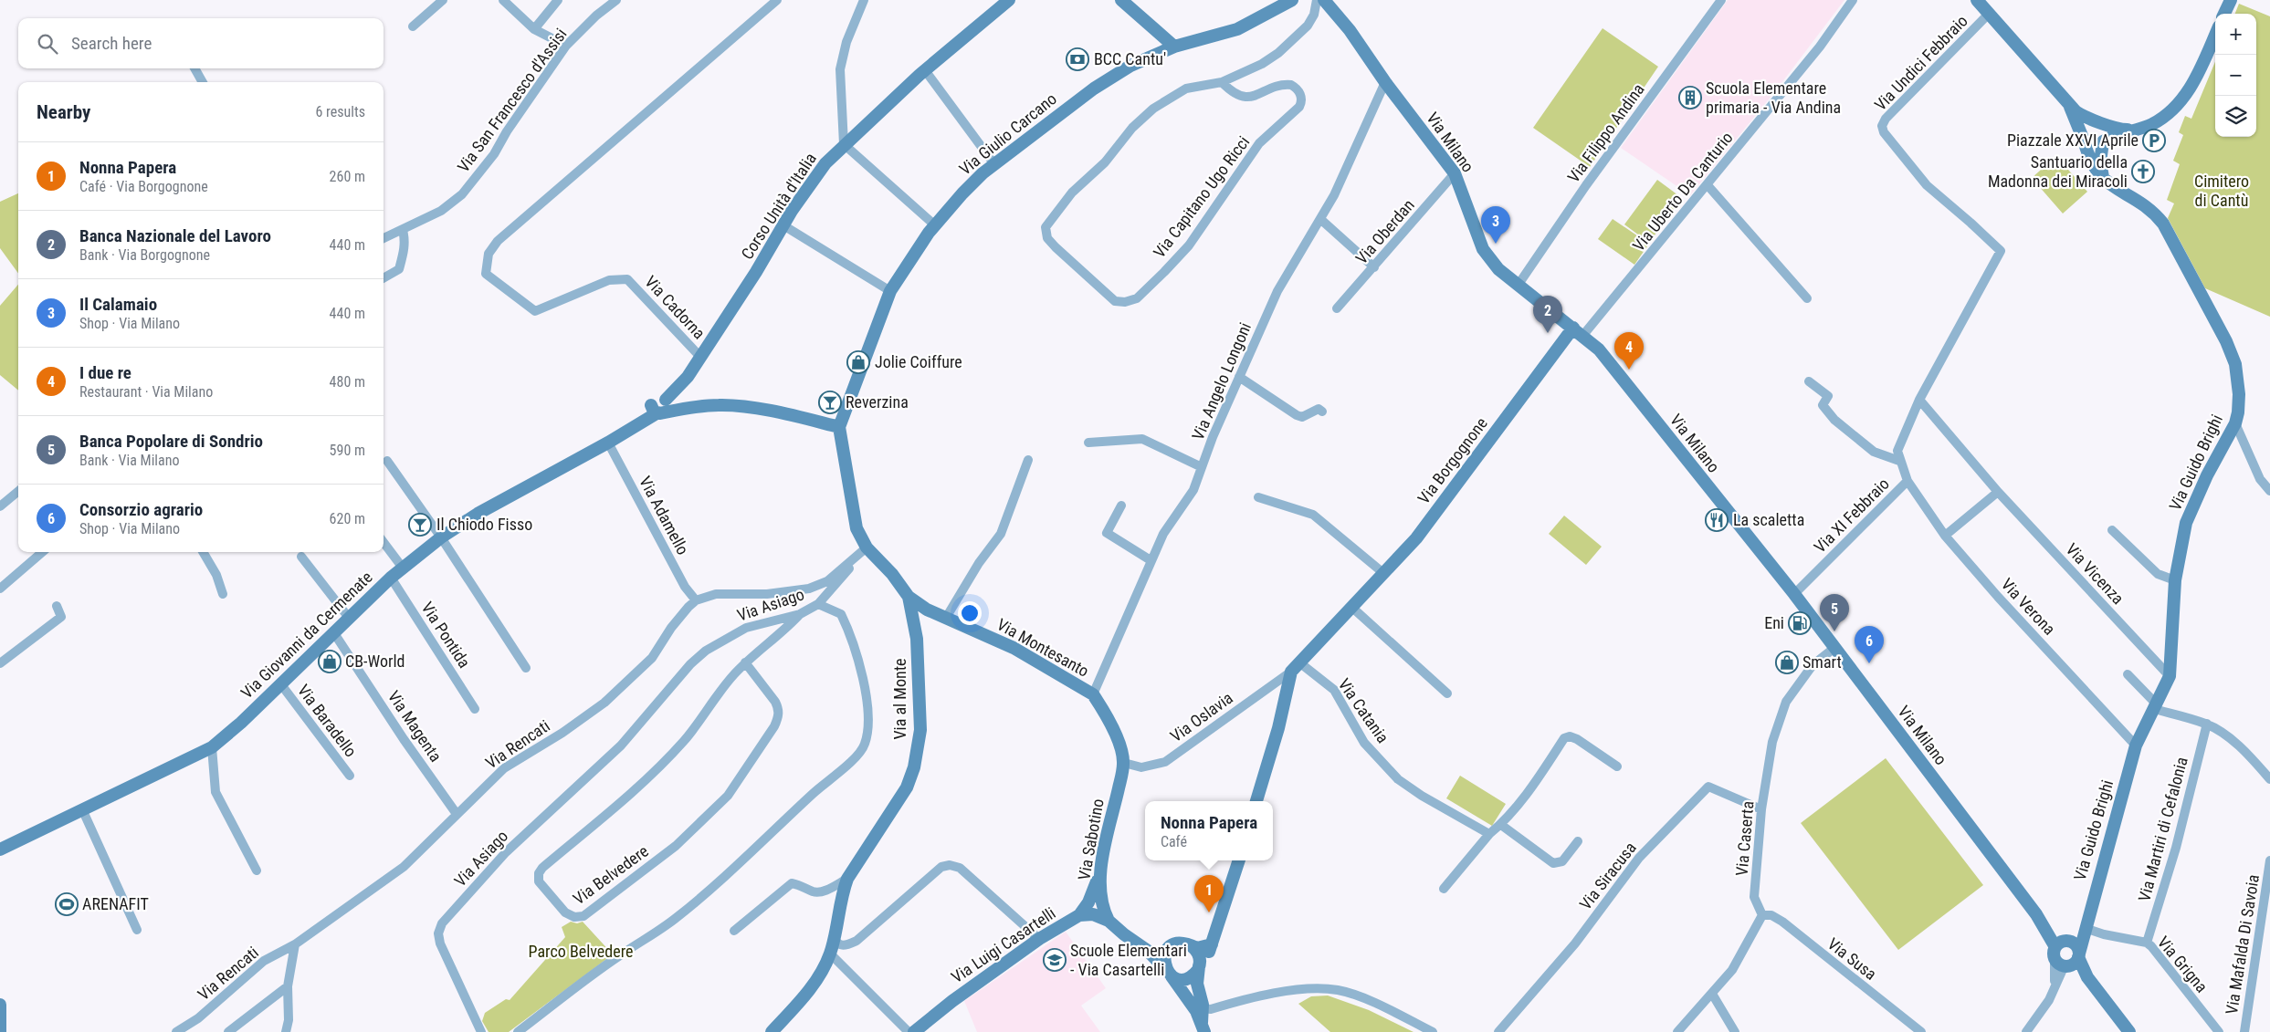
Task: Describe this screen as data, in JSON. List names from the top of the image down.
{
  "streets": {
    "main road": [
      "Via Giulio Carcano",
      "Via Milano",
      "Corso Unità d'Italia",
      "Via Borgognone",
      "Via Guido Brighi",
      "Via Giovanni da Cermenate",
      "Via Montesanto",
      "Via al Monte",
      "Via Sabotino",
      "Via Luigi Casartelli"
    ],
    "street": [
      "Via Undici Febbraio",
      "Via San Francesco d'Assisi",
      "Via Filippo Andina",
      "Via Uberto Da Canturio",
      "Via Capitano Ugo Ricci",
      "Via Oberdan",
      "Via Cadorna",
      "Via Angelo Longoni",
      "Via Adamello",
      "Via XI Febbraio",
      "Via Vicenza",
      "Via Asiago",
      "Via Verona",
      "Via Pontida",
      "Via Catania",
      "Via Oslavia",
      "Via Baradello",
      "Via Magenta",
      "Via Rencati",
      "Via Martiri di Cefalonia",
      "Via Caserta",
      "Via Belvedere",
      "Via Siracusa",
      "Via Mafalda Di Savoia",
      "Via Susa",
      "Via Grigna"
    ]
  },
  "crossings": [
    ["Via Undici Febbraio", "Via XI Febbraio"],
    ["Via Filippo Andina", "Via Milano"],
    ["Via Giulio Carcano", "Via Giovanni da Cermenate"],
    ["Via Giulio Carcano", "Via al Monte"],
    ["Via Milano", "Via Uberto Da Canturio"],
    ["Via Milano", "Via Capitano Ugo Ricci"],
    ["Via Milano", "Via Oberdan"],
    ["Via Milano", "Via Angelo Longoni"],
    ["Via Milano", "Via Borgognone"],
    ["Via Milano", "Via Guido Brighi"],
    ["Via Milano", "Via XI Febbraio"],
    ["Via Milano", "Via Caserta"],
    ["Via Uberto Da Canturio", "Via Borgognone"],
    ["Corso Unità d'Italia", "Via Cadorna"],
    ["Corso Unità d'Italia", "Via Giovanni da Cermenate"],
    ["Via Angelo Longoni", "Via Montesanto"],
    ["Via Borgognone", "Via Catania"],
    ["Via Borgognone", "Via Oslavia"],
    ["Via Guido Brighi", "Via Vicenza"],
    ["Via Guido Brighi", "Via Verona"],
    ["Via Guido Brighi", "Via Grigna"],
    ["Via Adamello", "Via Giovanni da Cermenate"],
    ["Via Adamello", "Via Rencati"],
    ["Via XI Febbraio", "Via Verona"],
    ["Via Asiago", "Via Belvedere"],
    ["Via Giovanni da Cermenate", "Via Pontida"],
    ["Via Giovanni da Cermenate", "Via al Monte"],
    ["Via Giovanni da Cermenate", "Via Baradello"],
    ["Via Giovanni da Cermenate", "Via Magenta"],
    ["Via Montesanto", "Via al Monte"],
    ["Via Montesanto", "Via Oslavia"],
    ["Via Montesanto", "Via Sabotino"],
    ["Via Oslavia", "Via Sabotino"],
    ["Via Magenta", "Via Rencati"],
    ["Via Martiri di Cefalonia", "Via Grigna"],
    ["Via Caserta", "Via Siracusa"],
    ["Via Caserta", "Via Susa"],
    ["Via Sabotino", "Via Luigi Casartelli"]
  ],
  "parks": ["Cimitero di Cantù", "Parco Belvedere"],
  "places": {
    "bank": ["BCC Cantu'"],
    "building": ["Scuola Elementare primaria - Via Andina"],
    "parking": ["Piazzale XXVI Aprile"],
    "church": ["Santuario della Madonna dei Miracoli"],
    "shop": ["Jolie Coiffure", "CB-World", "Smart"],
    "bar": ["Reverzina", "Il Chiodo Fisso"],
    "restaurant": ["La scaletta"],
    "fuel station": ["Eni"],
    "sports": ["ARENAFIT"],
    "school or university": ["Scuole Elementari - Via Casartelli"]
  },
  "page": {
    "map_buttons": ["+", "−"],
    "search": "Search here",
    "heading": ["Nearby", "6 results"],
    "list": [
      {
        "mark": "1",
        "name": "Nonna Papera",
        "note": "Café · Via Borgognone",
        "value": "260 m"
      },
      {
        "mark": "2",
        "name": "Banca Nazionale del Lavoro",
        "note": "Bank · Via Borgognone",
        "value": "440 m"
      },
      {
        "mark": "3",
        "name": "Il Calamaio",
        "note": "Shop · Via Milano",
        "value": "440 m"
      },
      {
        "mark": "4",
        "name": "I due re",
        "note": "Restaurant · Via Milano",
        "value": "480 m"
      },
      {
        "mark": "5",
        "name": "Banca Popolare di Sondrio",
        "note": "Bank · Via Milano",
        "value": "590 m"
      },
      {
        "mark": "6",
        "name": "Consorzio agrario",
        "note": "Shop · Via Milano",
        "value": "620 m"
      }
    ],
    "pins": [
      "3",
      "2",
      "4",
      "5",
      "6",
      "1"
    ],
    "popup": ["Nonna Papera", "Café"]
  }
}
